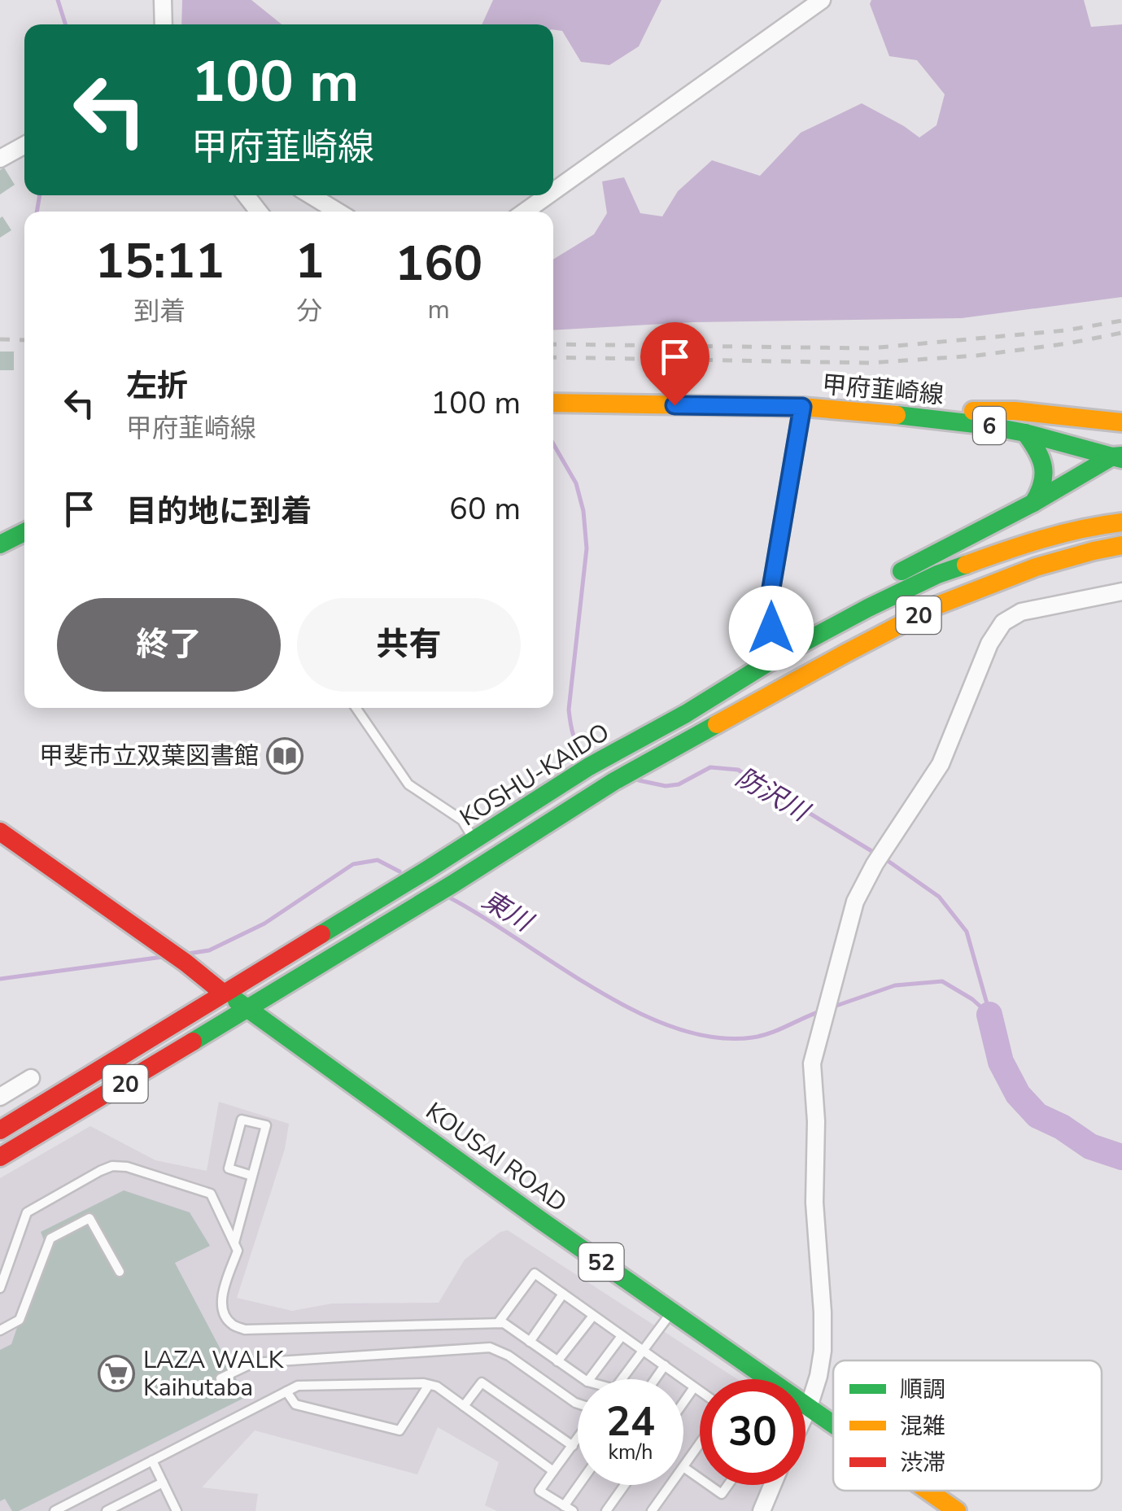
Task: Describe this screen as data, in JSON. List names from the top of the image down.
{
  "streets": {
    "main road": [
      "甲府韮崎線",
      "6",
      "20",
      "KOSHU-KAIDO",
      "KOUSAI ROAD",
      "52"
    ]
  },
  "crossings": [
    ["KOSHU-KAIDO", "KOUSAI ROAD"],
    ["KOSHU-KAIDO", "52"],
    ["KOUSAI ROAD", "52"]
  ],
  "water": ["防沢川", "東川"],
  "places": {
    "library": ["甲斐市立双葉図書館"],
    "supermarket": ["LAZA WALK Kaihutaba"]
  },
  "legend": ["順調", "混雑", "渋滞"],
  "page": {
    "turn": ["100 m", "甲府韮崎線"],
    "eta": [
      "15:11",
      "到着",
      "1",
      "分",
      "160",
      "m"
    ],
    "list": [
      {
        "name": "左折",
        "note": "甲府韮崎線",
        "value": "100 m"
      },
      {
        "name": "目的地に到着",
        "value": "60 m"
      }
    ],
    "buttons": ["終了", "共有"],
    "speed": "24 km/h",
    "limit": "30"
  }
}
